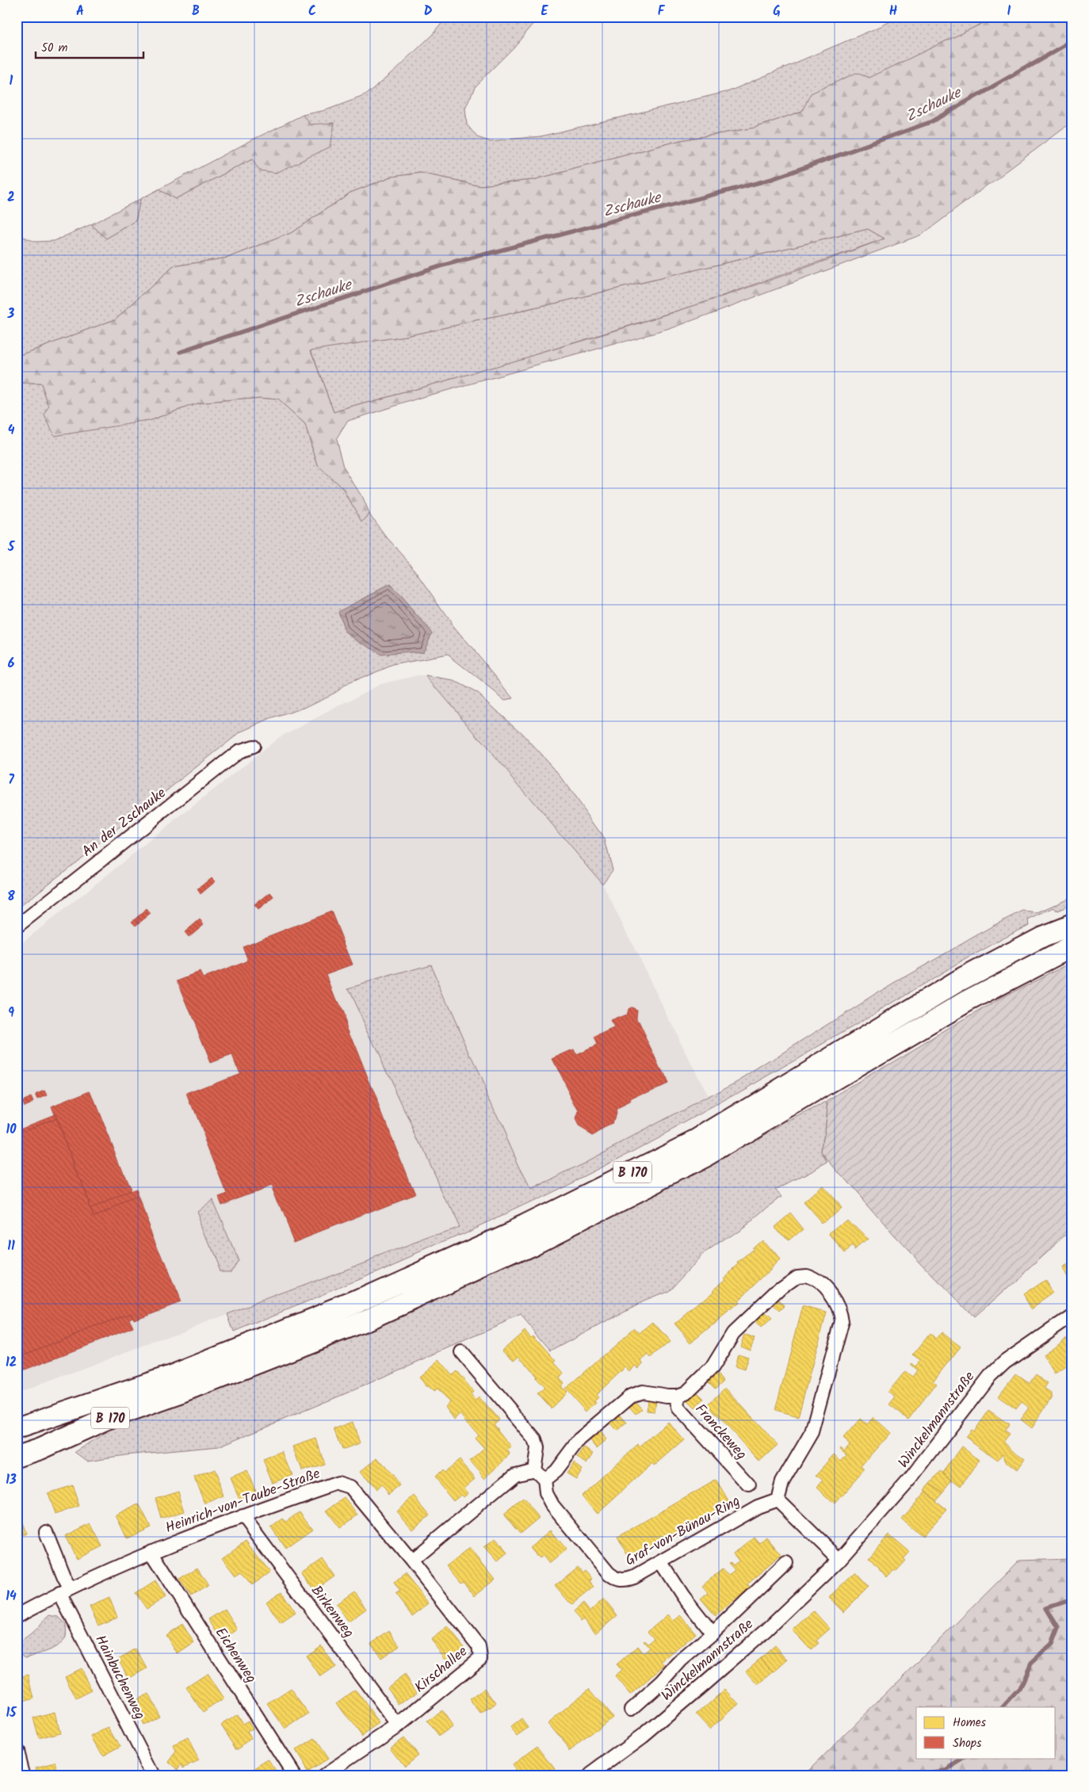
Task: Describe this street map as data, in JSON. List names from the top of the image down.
{
  "streets": {
    "main road": ["B 170"],
    "street": [
      "An der Zschauke",
      "Winckelmannstraße",
      "Franckeweg",
      "Heinrich-von-Taube-Straße",
      "Graf-von-Bünau-Ring",
      "Birkenweg",
      "Eichenweg",
      "Kirschallee",
      "Hainbuchenweg"
    ]
  },
  "crossings": [
    ["Winckelmannstraße", "Graf-von-Bünau-Ring"],
    ["Heinrich-von-Taube-Straße", "Birkenweg"],
    ["Heinrich-von-Taube-Straße", "Eichenweg"],
    ["Heinrich-von-Taube-Straße", "Kirschallee"],
    ["Heinrich-von-Taube-Straße", "Hainbuchenweg"],
    ["Birkenweg", "Kirschallee"]
  ],
  "water": ["Zschauke"],
  "legend": ["Homes", "Shops"],
  "scale_bar": "50 m",
  "grid": {
    "columns": [
      "A",
      "B",
      "C",
      "D",
      "E",
      "F",
      "G",
      "H",
      "I"
    ],
    "rows": [
      "1",
      "2",
      "3",
      "4",
      "5",
      "6",
      "7",
      "8",
      "9",
      "10",
      "11",
      "12",
      "13",
      "14",
      "15"
    ]
  }
}
